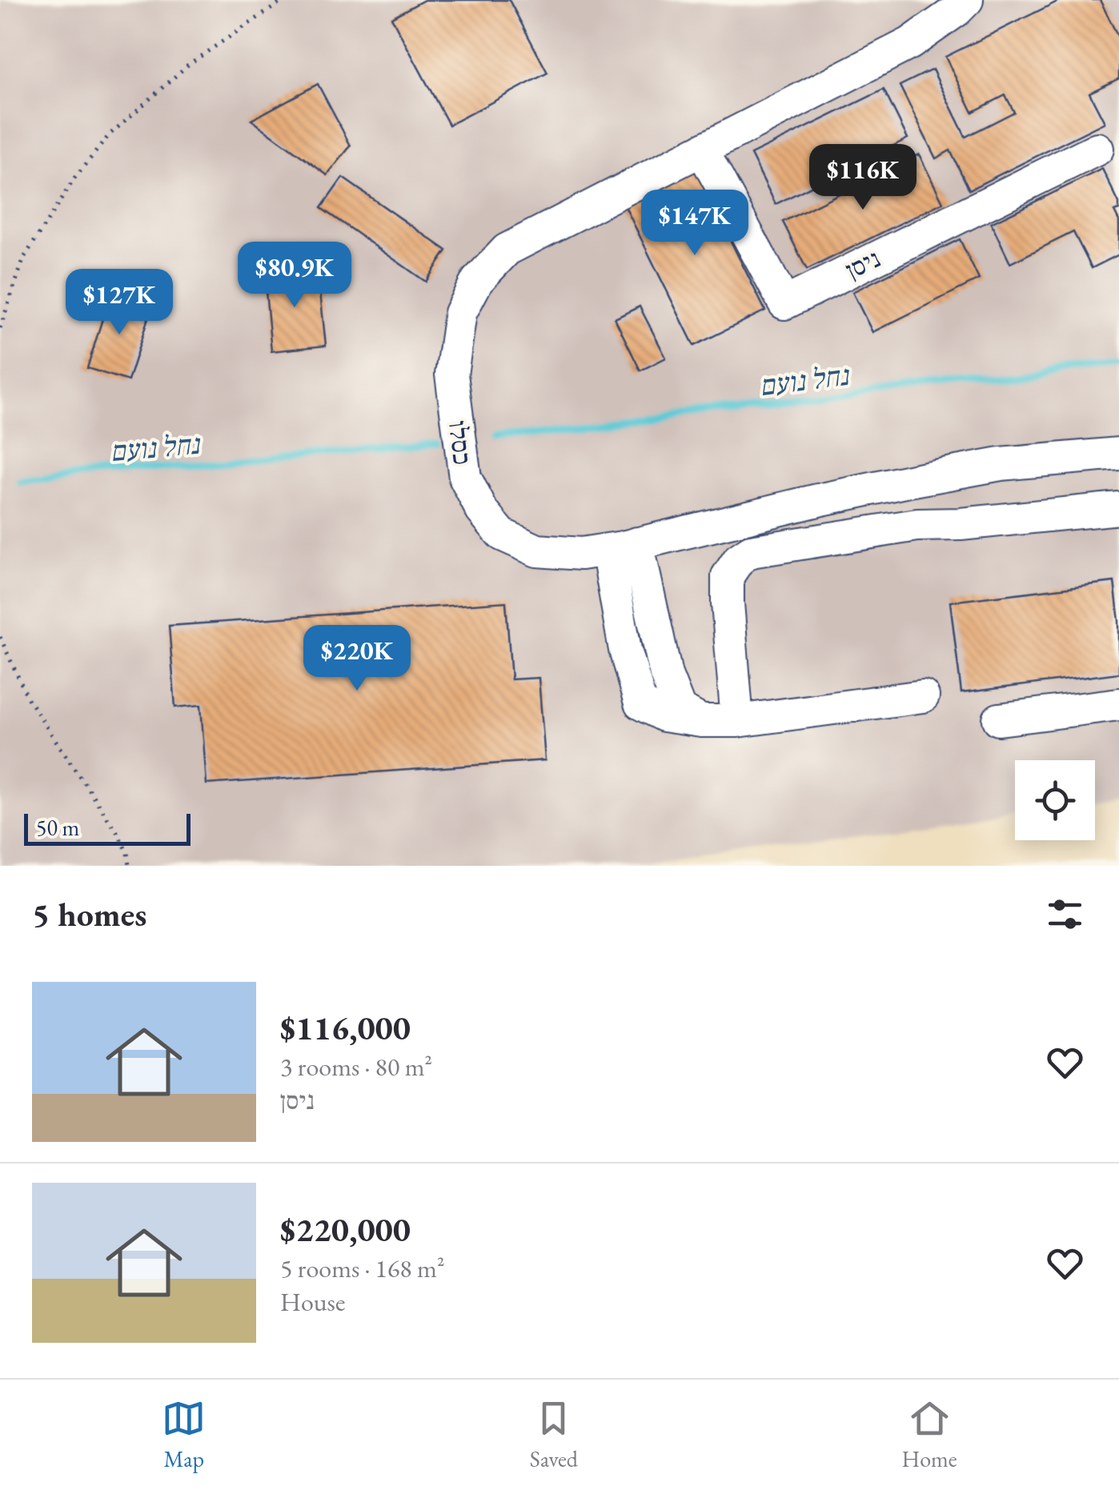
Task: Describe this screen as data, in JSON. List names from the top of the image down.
{
  "streets": {
    "street": ["ניסן", "כסלו"]
  },
  "crossings": [
    ["ניסן", "כסלו"]
  ],
  "water": ["נחל נועם"],
  "scale_bar": "50 m",
  "page": {
    "price": [
      "$116K",
      "$147K",
      "$80.9K",
      "$127K",
      "$220K"
    ],
    "scale": "50 m",
    "heading": "5 homes",
    "list": [
      {
        "name": "$116,000",
        "note": "3 rooms · 80 m² · ניסן"
      },
      {
        "name": "$220,000",
        "note": "5 rooms · 168 m² · House"
      }
    ],
    "tabs": ["Map", "Saved", "Home"]
  }
}
